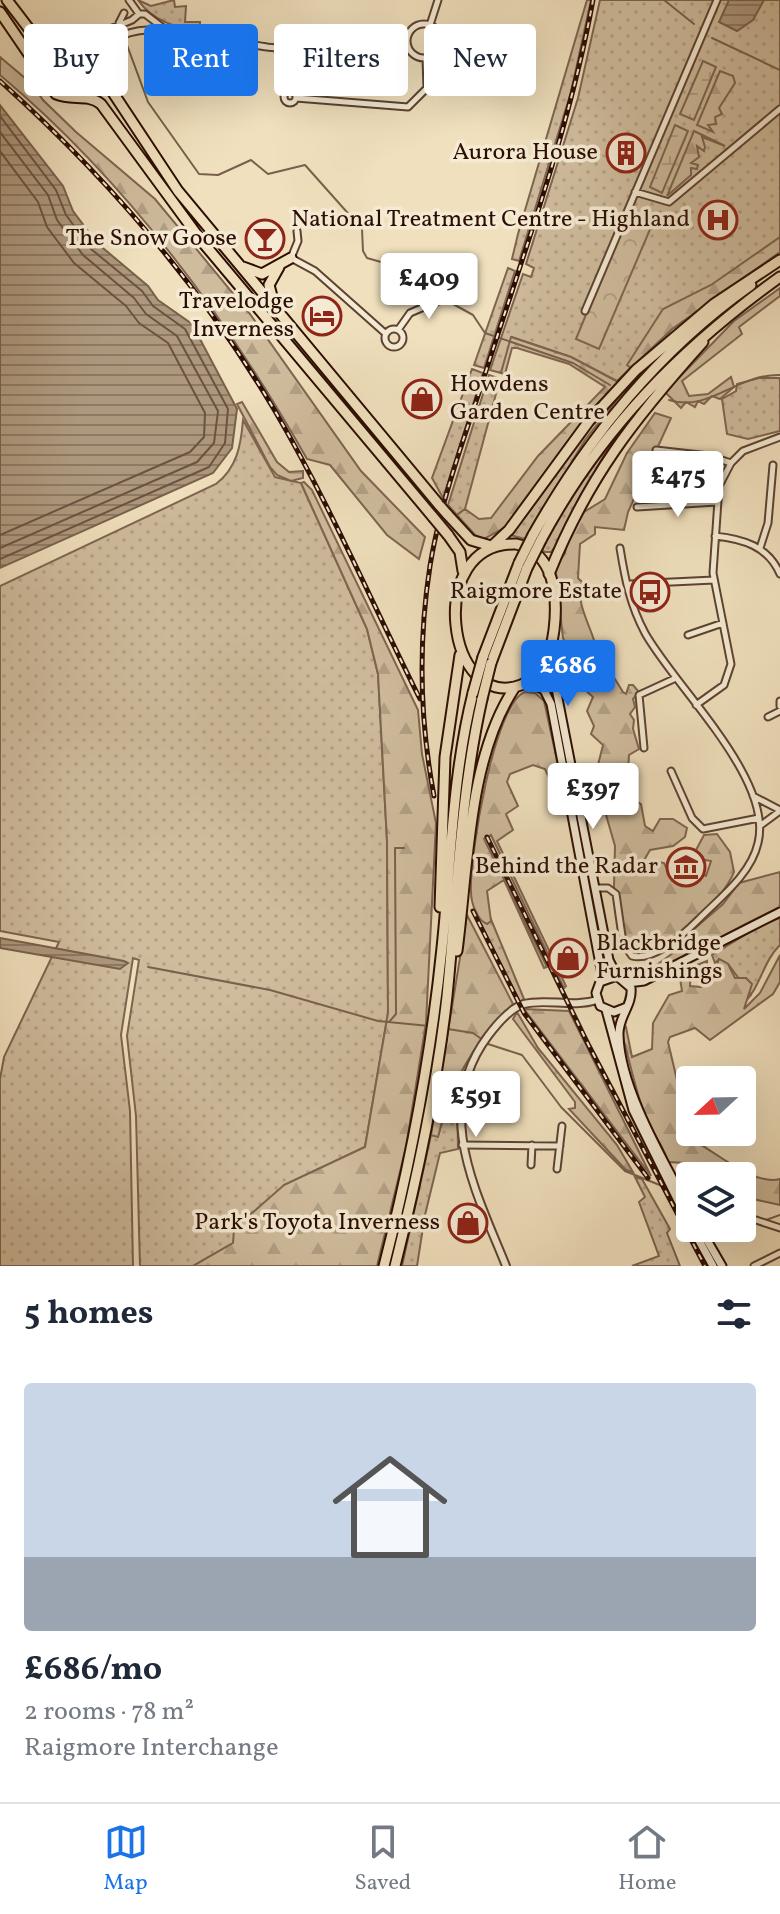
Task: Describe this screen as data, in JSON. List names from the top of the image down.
{
  "places": {
    "building": ["Aurora House"],
    "hospital": ["National Treatment Centre - Highland"],
    "bar": ["The Snow Goose"],
    "hotel": ["Travelodge Inverness"],
    "shop": ["Howdens Garden Centre", "Blackbridge Furnishings", "Park's Toyota Inverness"],
    "bus stop": ["Raigmore Estate"],
    "museum": ["Behind the Radar"]
  },
  "north": "left",
  "page": {
    "chip": [
      "Buy",
      "Rent",
      "Filters",
      "New"
    ],
    "price": [
      "£409",
      "£475",
      "£686",
      "£397",
      "£591"
    ],
    "heading": "5 homes",
    "list": [
      {
        "name": "£686/mo",
        "note": "2 rooms · 78 m² · Raigmore Interchange"
      }
    ],
    "tabs": ["Map", "Saved", "Home"]
  }
}
